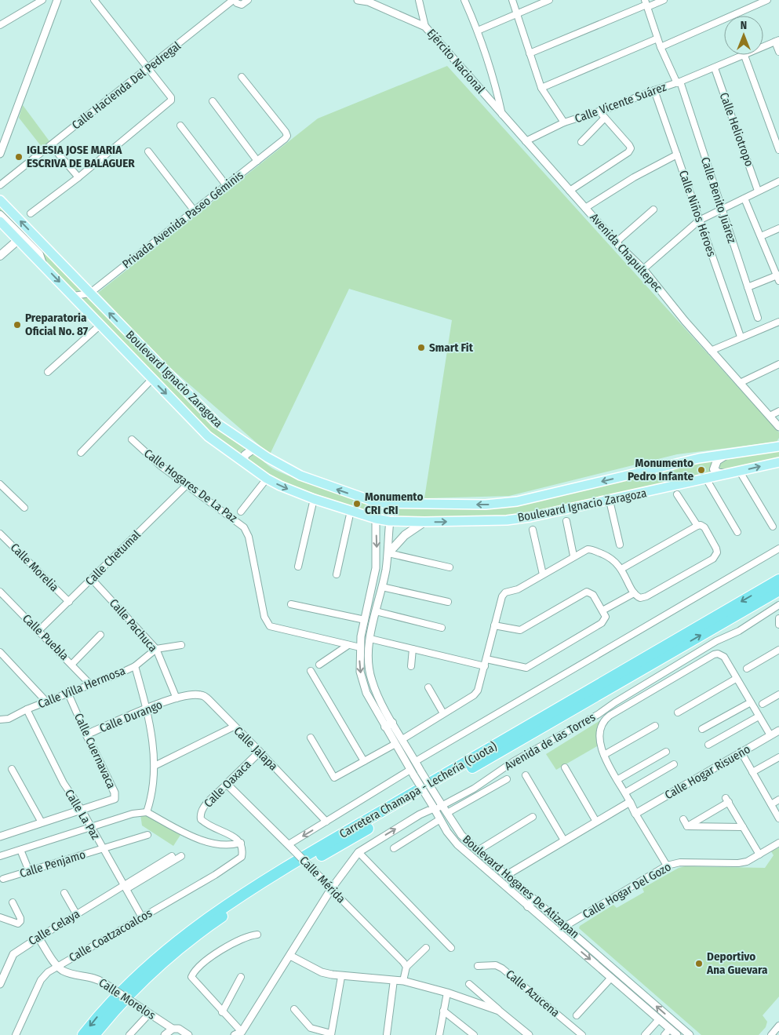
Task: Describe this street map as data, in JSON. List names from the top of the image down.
{
  "streets": {
    "highway": ["Carretera Chamapa - Lechería (Cuota)"],
    "main road": ["Boulevard Ignacio Zaragoza"],
    "street": [
      "Ejército Nacional",
      "Calle Hacienda Del Pedregal",
      "Calle Vicente Suárez",
      "Calle Heliotropo",
      "Calle Benito Juárez",
      "Calle Niños Héroes",
      "Privada Avenida Paseo Géminis",
      "Avenida Chapultepec",
      "Calle Hogares De La Paz",
      "Calle Chetumal",
      "Calle Morelia",
      "Calle Pachuca",
      "Calle Puebla",
      "Calle Villa Hermosa",
      "Calle Durango",
      "Avenida de las Torres",
      "Calle Jalapa",
      "Calle Cuernavaca",
      "Calle Hogar Risueño",
      "Calle Oaxaca",
      "Calle La Paz",
      "Calle Penjamo",
      "Calle Mérida",
      "Boulevard Hogares De Atizapan",
      "Calle Hogar Del Gozo",
      "Calle Celaya",
      "Calle Coatzacoalcos",
      "Calle Azucena",
      "Calle Morelos"
    ]
  },
  "crossings": [
    ["Ejército Nacional", "Avenida Chapultepec"],
    ["Calle Vicente Suárez", "Calle Heliotropo"],
    ["Calle Vicente Suárez", "Calle Benito Juárez"],
    ["Calle Vicente Suárez", "Calle Niños Héroes"],
    ["Calle Vicente Suárez", "Avenida Chapultepec"],
    ["Privada Avenida Paseo Géminis", "Boulevard Ignacio Zaragoza"],
    ["Boulevard Ignacio Zaragoza", "Boulevard Hogares De Atizapan"],
    ["Calle Hogares De La Paz", "Calle Chetumal"],
    ["Calle Hogares De La Paz", "Boulevard Hogares De Atizapan"],
    ["Calle Chetumal", "Calle Morelia"],
    ["Calle Chetumal", "Calle Pachuca"],
    ["Calle Chetumal", "Calle Puebla"],
    ["Calle Pachuca", "Calle Villa Hermosa"],
    ["Calle Pachuca", "Calle Durango"],
    ["Calle Pachuca", "Calle Jalapa"],
    ["Calle Puebla", "Calle Villa Hermosa"],
    ["Calle Villa Hermosa", "Calle Cuernavaca"],
    ["Calle Villa Hermosa", "Calle La Paz"],
    ["Calle Durango", "Calle Jalapa"],
    ["Calle Durango", "Calle Cuernavaca"],
    ["Avenida de las Torres", "Calle Mérida"],
    ["Avenida de las Torres", "Boulevard Hogares De Atizapan"],
    ["Calle Jalapa", "Calle Oaxaca"],
    ["Calle Cuernavaca", "Calle La Paz"],
    ["Calle Oaxaca", "Calle Mérida"],
    ["Calle Oaxaca", "Calle Coatzacoalcos"],
    ["Calle La Paz", "Calle Penjamo"],
    ["Calle La Paz", "Calle Celaya"],
    ["Calle La Paz", "Calle Coatzacoalcos"],
    ["Boulevard Hogares De Atizapan", "Calle Hogar Del Gozo"],
    ["Calle Coatzacoalcos", "Calle Morelos"]
  ],
  "places": [
    "IGLESIA JOSE MARIA ESCRIVA DE BALAGUER",
    "Preparatoria Oficial No. 87",
    "Smart Fit",
    "Monumento Pedro Infante",
    "Monumento CRI cRI",
    "Deportivo Ana Guevara"
  ],
  "north": "top"
}
